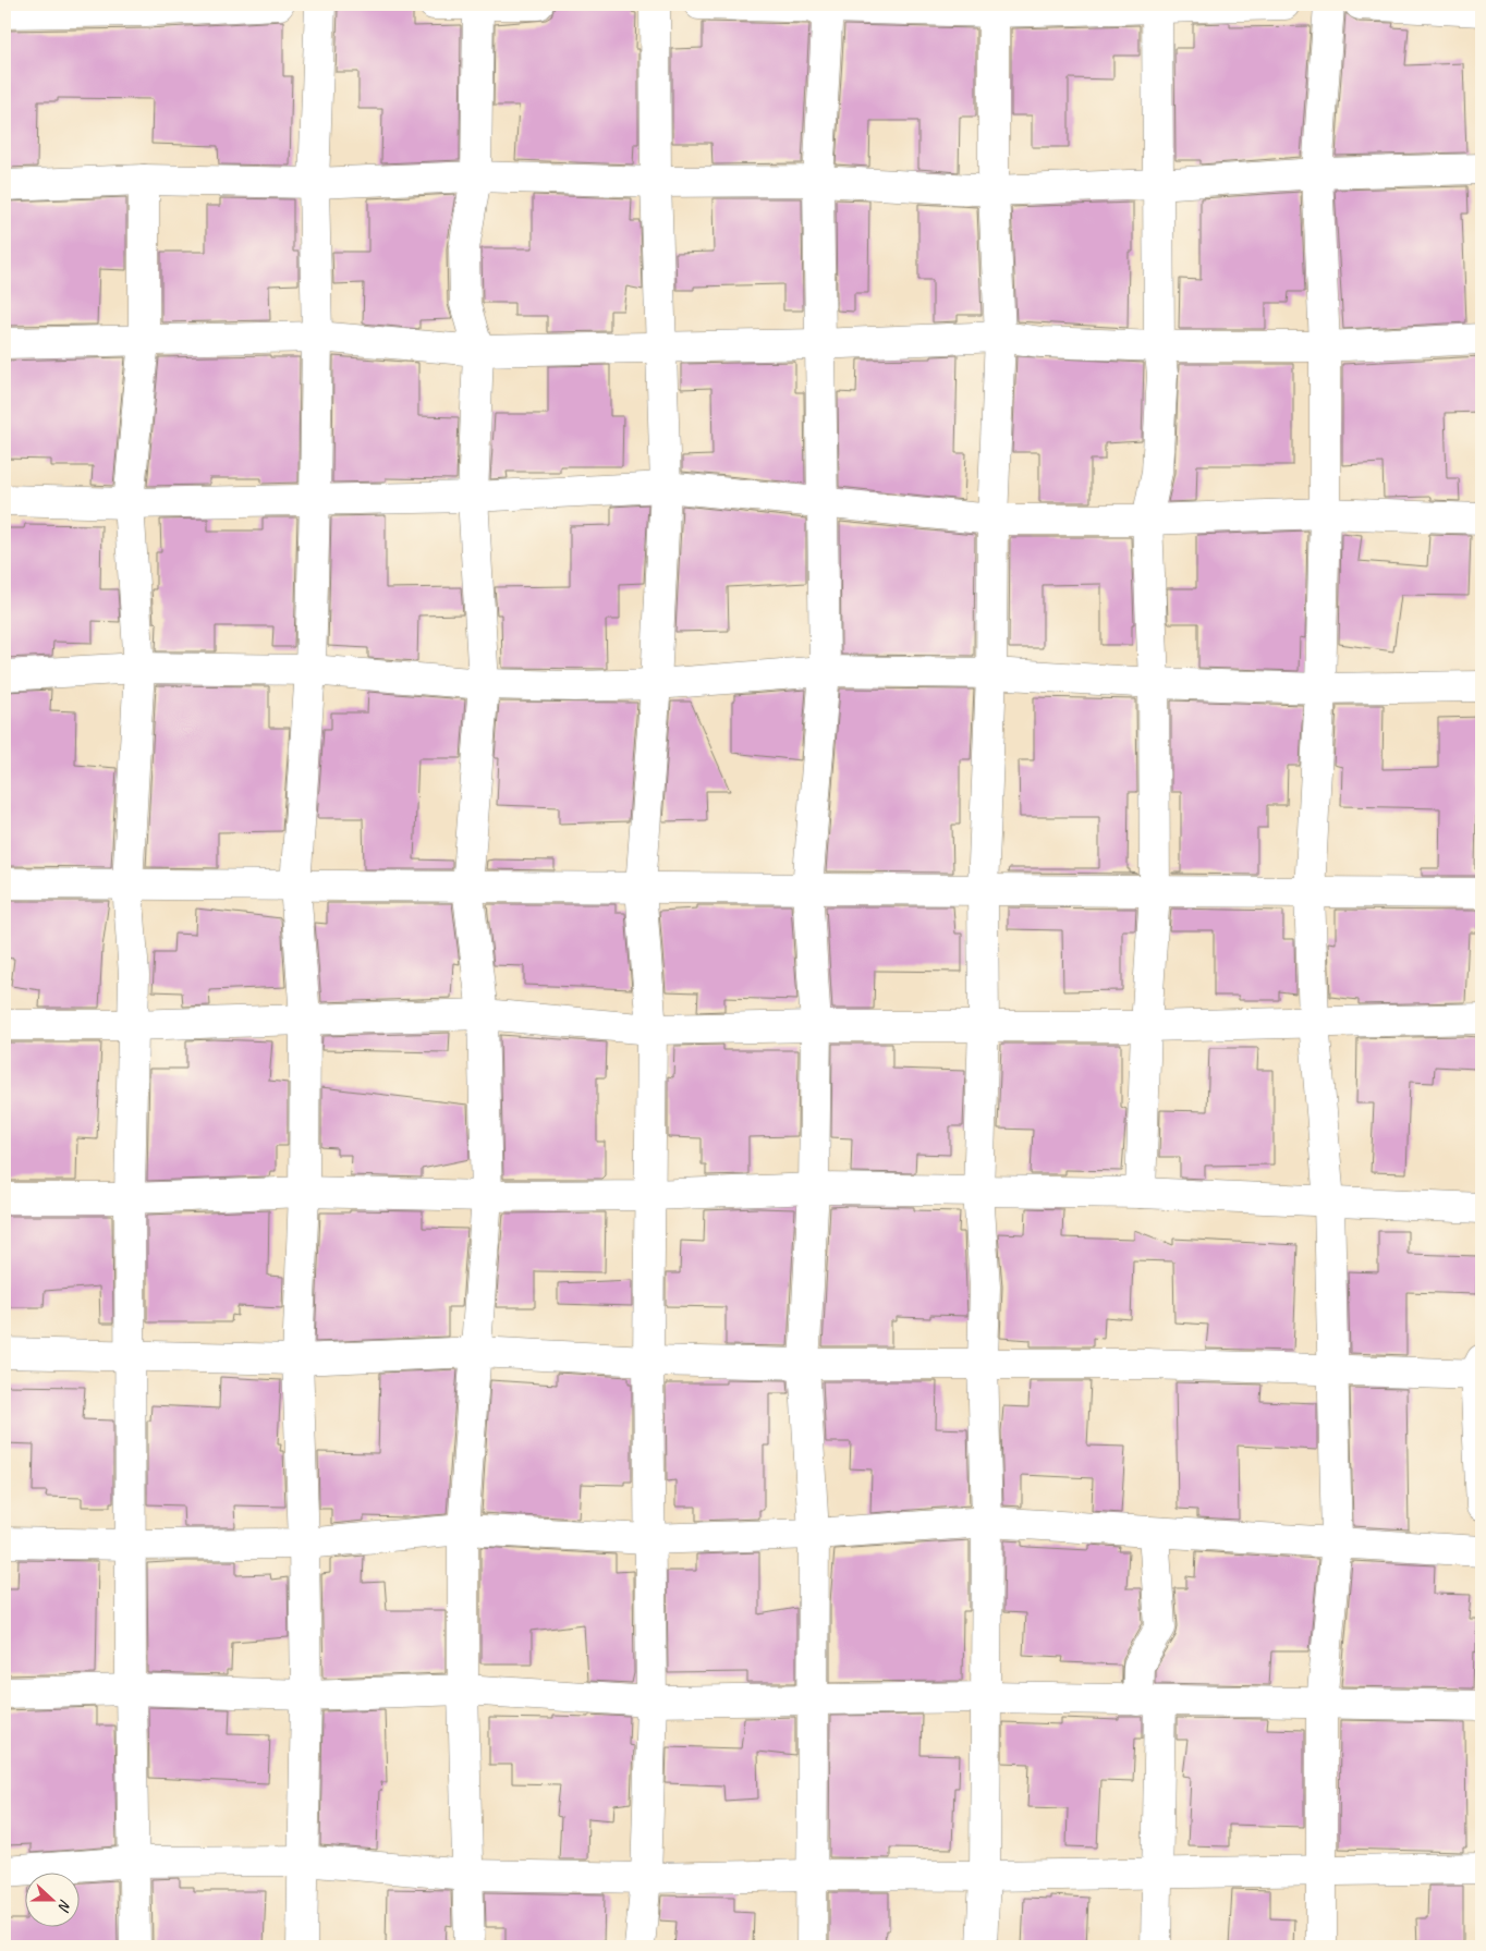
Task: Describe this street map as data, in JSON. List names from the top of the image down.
{
  "north": "right"
}
